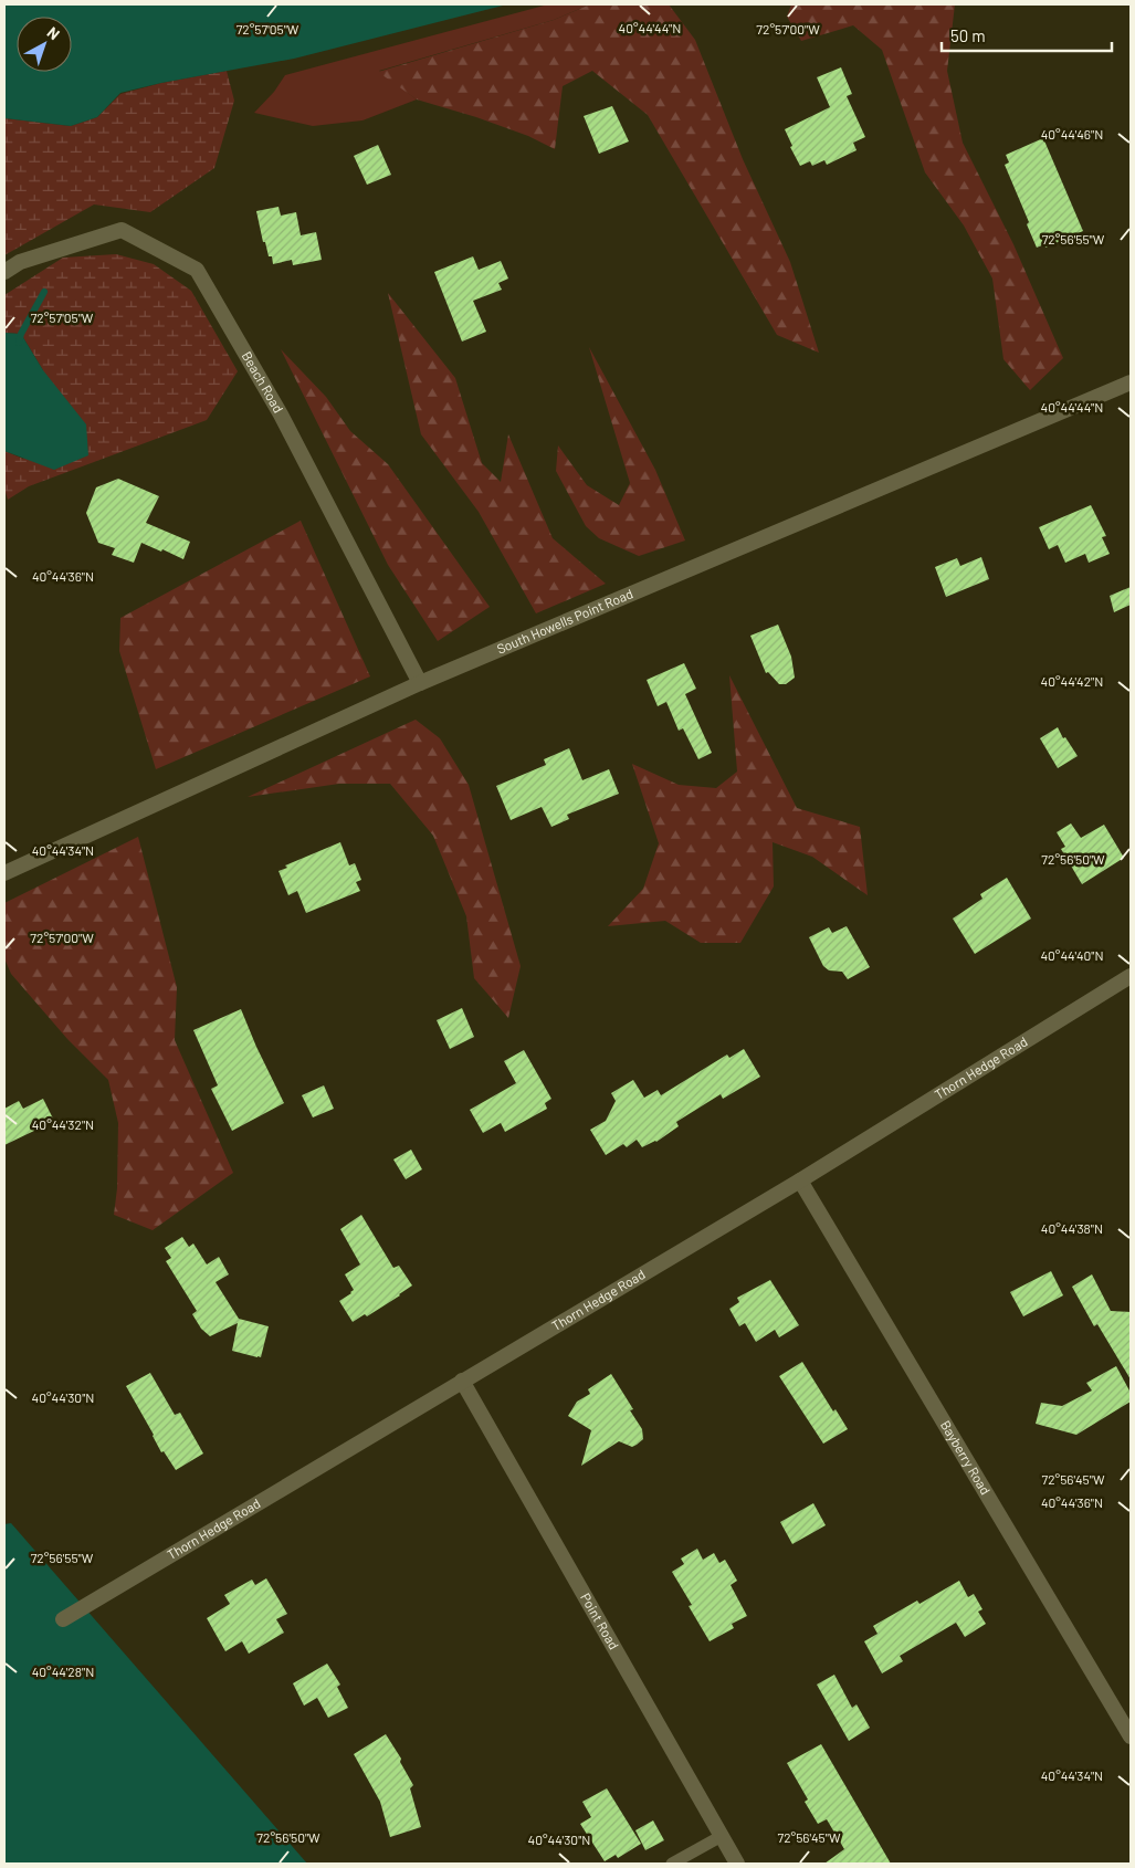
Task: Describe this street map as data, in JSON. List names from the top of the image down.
{
  "streets": {
    "street": [
      "Beach Road",
      "South Howells Point Road",
      "Thorn Hedge Road",
      "Bayberry Road",
      "Point Road"
    ]
  },
  "crossings": [
    ["Beach Road", "South Howells Point Road"],
    ["Thorn Hedge Road", "Bayberry Road"],
    ["Thorn Hedge Road", "Point Road"]
  ],
  "scale_bar": "50 m",
  "north": "top right",
  "coordinates": [
    "40°44'44\"N",
    "72°57'05\"W",
    "72°57'00\"W",
    "40°44'46\"N",
    "72°56'55\"W",
    "40°44'36\"N",
    "40°44'42\"N",
    "40°44'34\"N",
    "72°56'50\"W",
    "40°44'40\"N",
    "40°44'32\"N",
    "40°44'38\"N",
    "40°44'30\"N",
    "72°56'45\"W",
    "40°44'28\"N"
  ]
}
